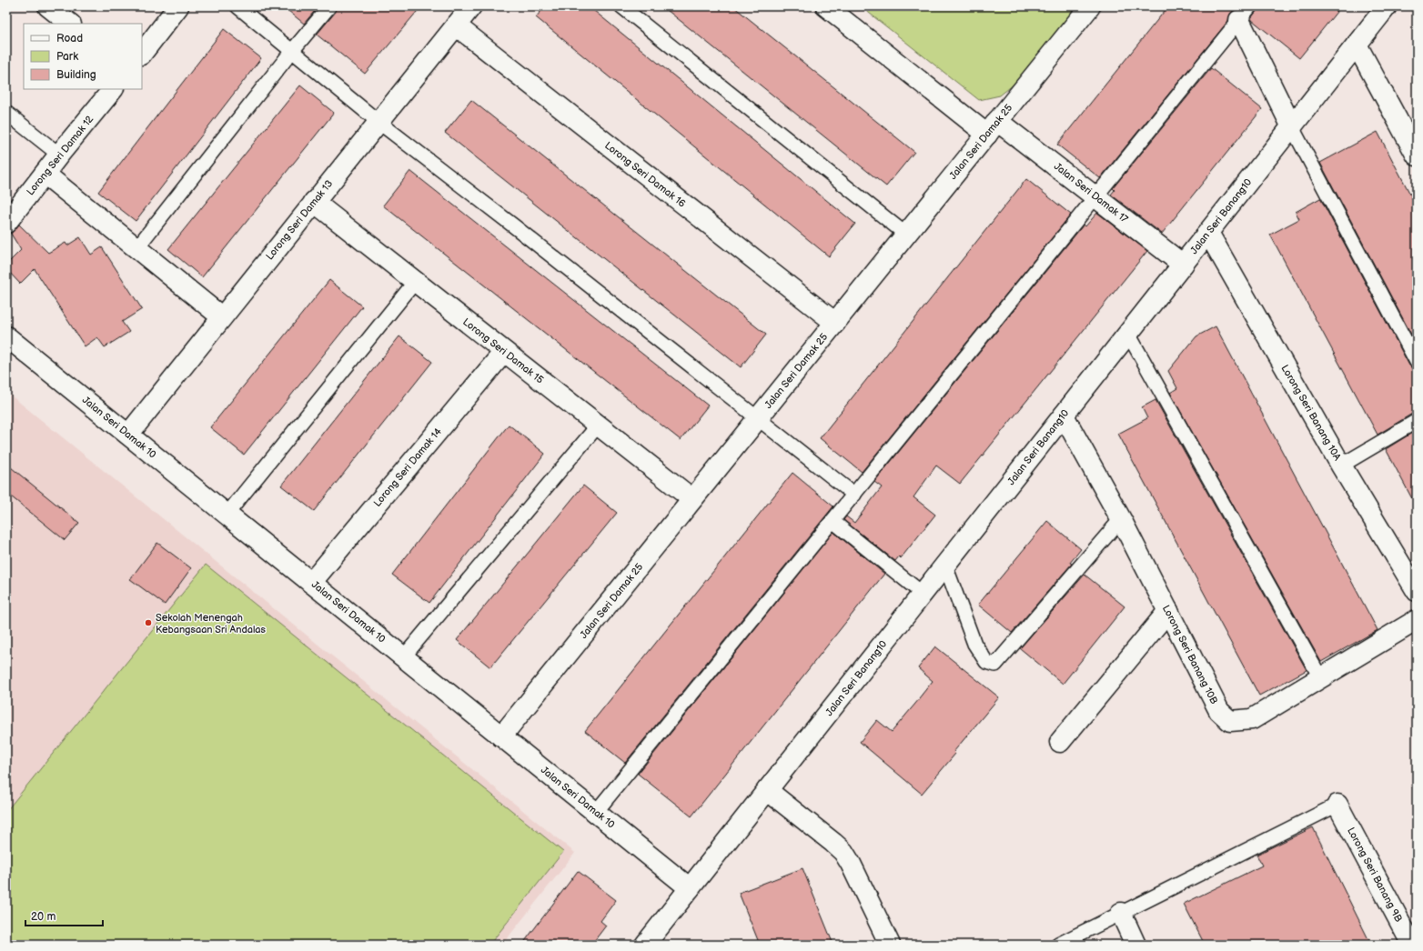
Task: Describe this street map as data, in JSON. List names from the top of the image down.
{
  "streets": {
    "street": [
      "Jalan Seri Damak 25",
      "Lorong Seri Damak 12",
      "Lorong Seri Damak 16",
      "Jalan Seri Damak 17",
      "Jalan Seri Banang10",
      "Lorong Seri Damak 13",
      "Lorong Seri Damak 15",
      "Lorong Seri Banang 10A",
      "Jalan Seri Damak 10",
      "Lorong Seri Damak 14",
      "Lorong Seri Banang 10B",
      "Lorong Seri Banang 9B"
    ]
  },
  "crossings": [
    ["Jalan Seri Damak 25", "Lorong Seri Damak 16"],
    ["Jalan Seri Damak 25", "Jalan Seri Damak 17"],
    ["Jalan Seri Damak 25", "Lorong Seri Damak 15"],
    ["Jalan Seri Damak 25", "Jalan Seri Damak 10"],
    ["Lorong Seri Damak 16", "Lorong Seri Damak 13"],
    ["Jalan Seri Damak 17", "Jalan Seri Banang10"],
    ["Jalan Seri Banang10", "Lorong Seri Banang 10A"],
    ["Jalan Seri Banang10", "Jalan Seri Damak 10"],
    ["Jalan Seri Banang10", "Lorong Seri Banang 10B"],
    ["Lorong Seri Damak 13", "Lorong Seri Damak 15"],
    ["Lorong Seri Damak 13", "Jalan Seri Damak 10"],
    ["Lorong Seri Damak 15", "Lorong Seri Damak 14"],
    ["Jalan Seri Damak 10", "Lorong Seri Damak 14"]
  ],
  "places": ["Sekolah Menengah Kebangsaan Sri Andalas"],
  "legend": ["Road", "Park", "Building"],
  "scale_bar": "20 m"
}
